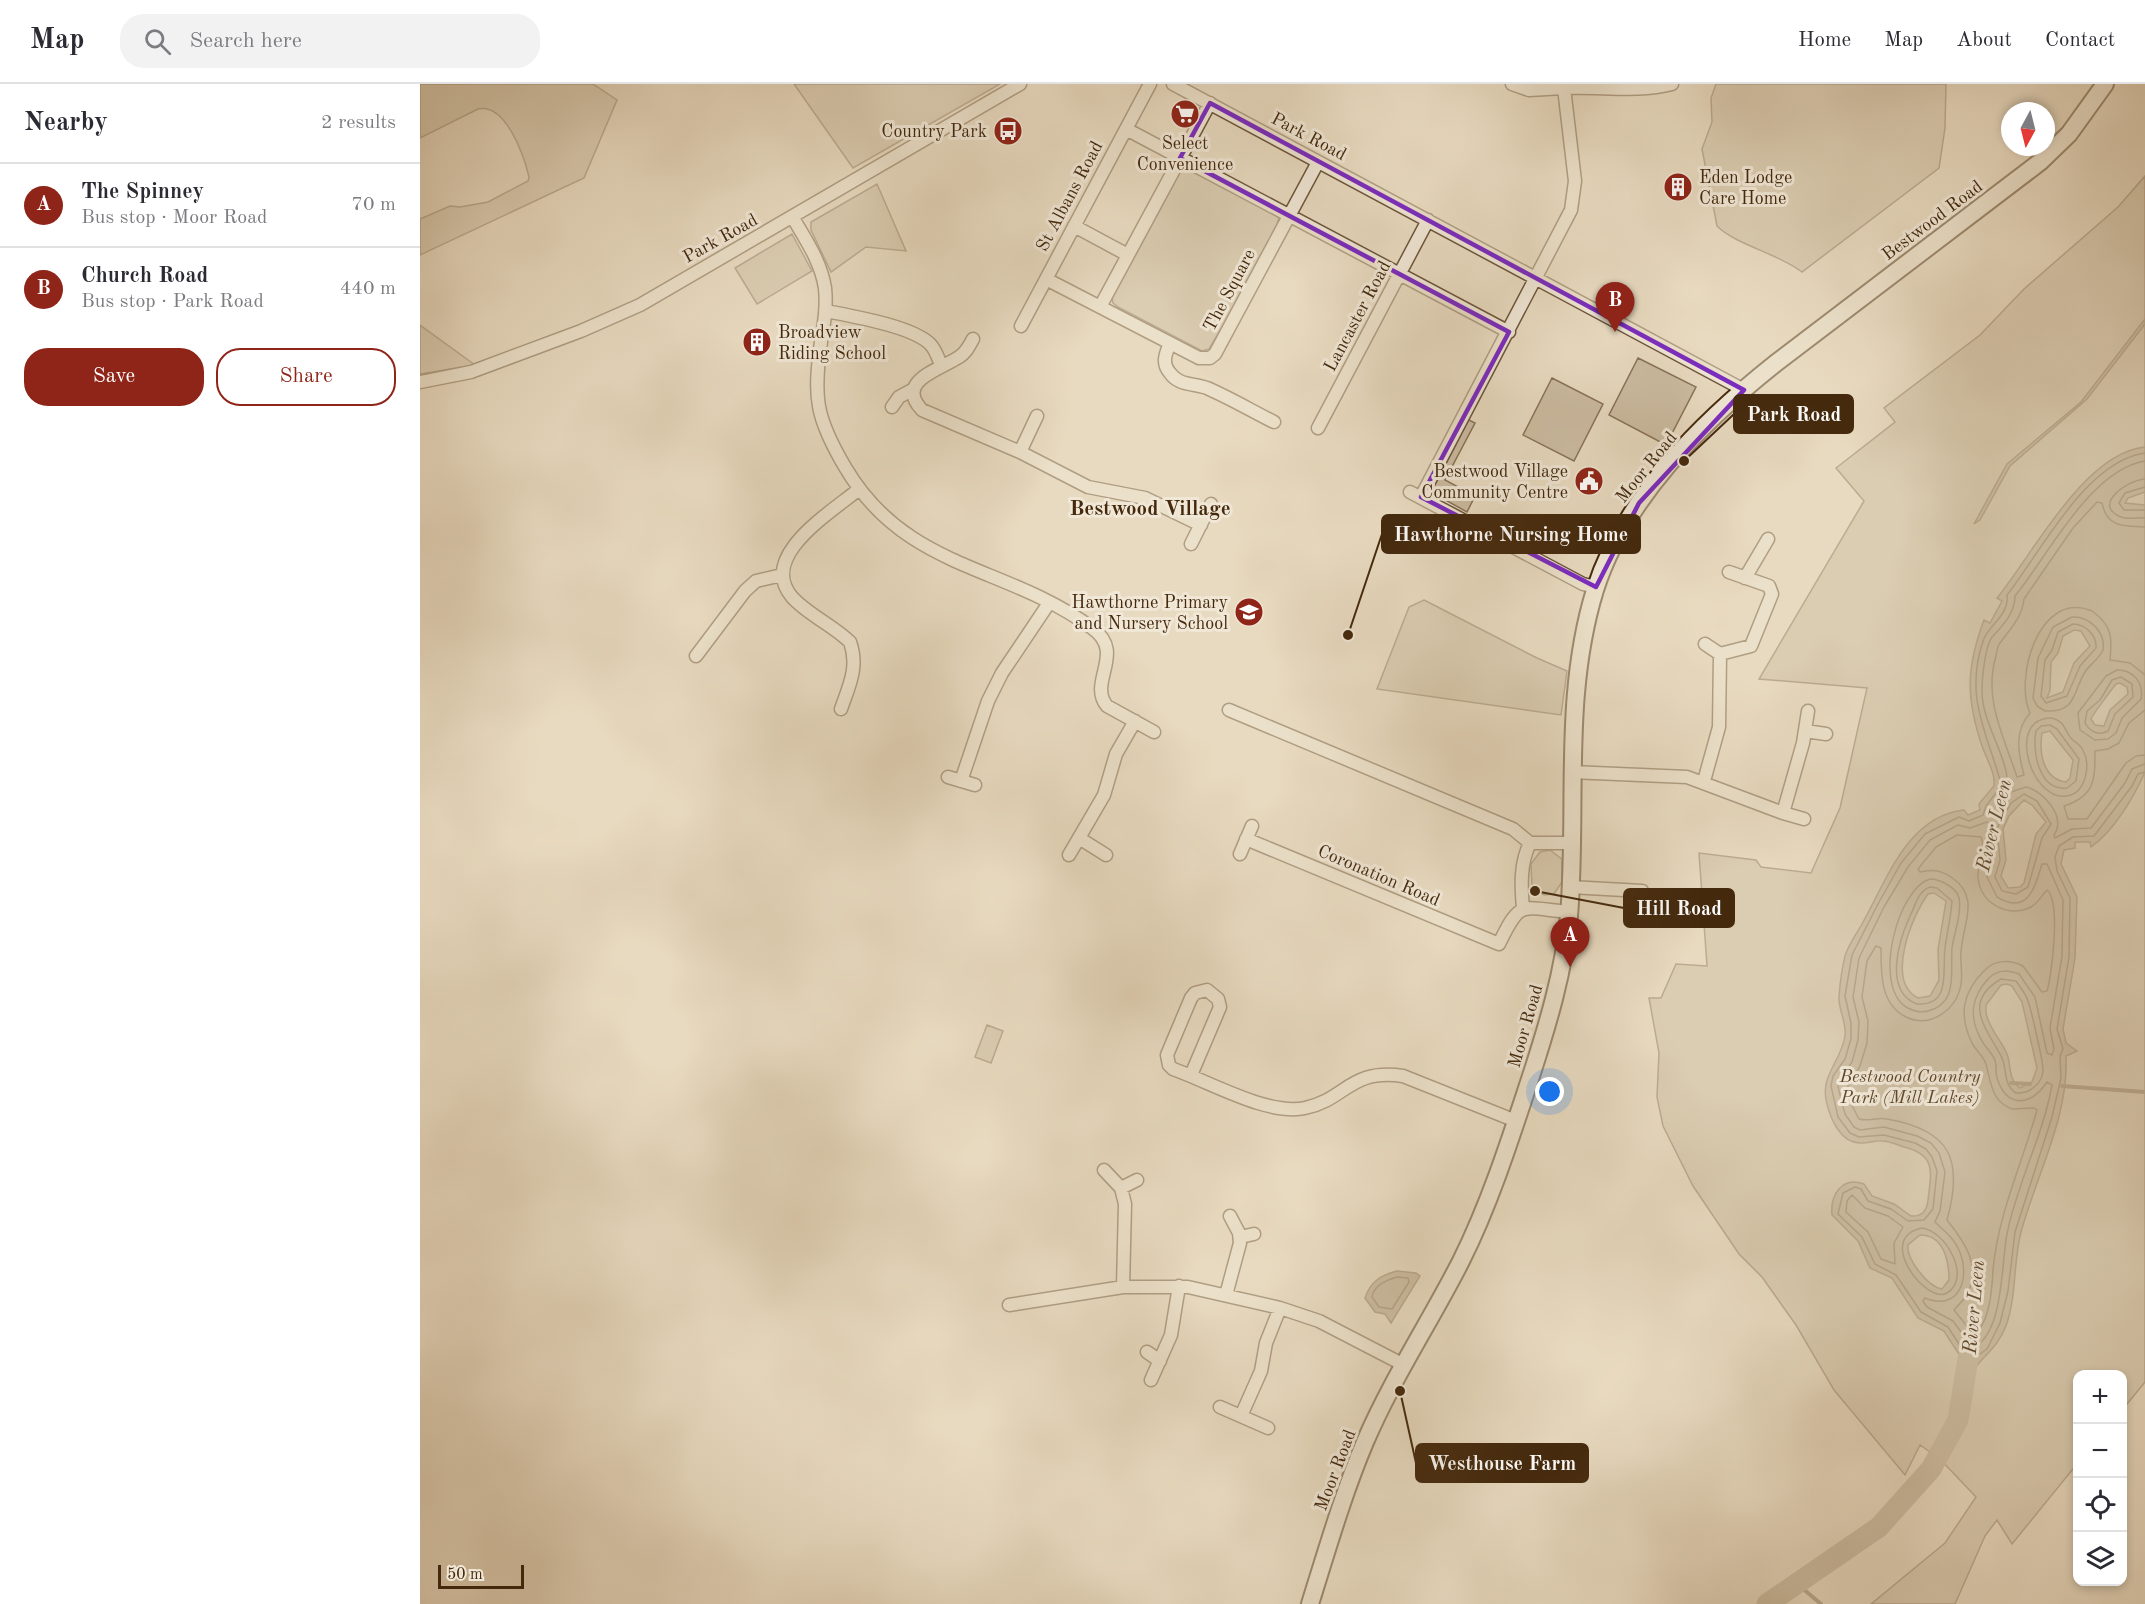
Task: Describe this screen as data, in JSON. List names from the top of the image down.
{
  "streets": {
    "main road": ["Bestwood Road", "Moor Road"],
    "street": [
      "Park Road",
      "St Albans Road",
      "The Square",
      "Lancaster Road",
      "Coronation Road"
    ]
  },
  "crossings": [
    ["Park Road", "The Square"],
    ["Park Road", "Lancaster Road"],
    ["Park Road", "Moor Road"],
    ["St Albans Road", "The Square"],
    ["Bestwood Road", "Moor Road"]
  ],
  "districts": ["Bestwood Village"],
  "water": ["River Leen"],
  "parks": ["Bestwood Country Park (Mill Lakes)"],
  "places": {
    "supermarket": ["Select Convenience"],
    "bus stop": ["Country Park"],
    "building": ["Eden Lodge Care Home", "Broadview Riding School"],
    "other": [
      "Park Road",
      "Hawthorne Nursing Home",
      "Hill Road",
      "Westhouse Farm"
    ],
    "public building": ["Bestwood Village Community Centre"],
    "school or university": ["Hawthorne Primary and Nursery School"]
  },
  "scale_bar": "50 m",
  "north": "bottom",
  "page": {
    "header": "Map",
    "search": "Search here",
    "nav": [
      "Home",
      "Map",
      "About",
      "Contact"
    ],
    "heading": ["Nearby", "2 results"],
    "list": [
      {
        "mark": "A",
        "name": "The Spinney",
        "note": "Bus stop · Moor Road",
        "value": "70 m"
      },
      {
        "mark": "B",
        "name": "Church Road",
        "note": "Bus stop · Park Road",
        "value": "440 m"
      }
    ],
    "pins": ["B", "A"],
    "buttons": ["Save", "Share"],
    "map_buttons": ["+", "−"],
    "scale": "50 m"
  }
}
